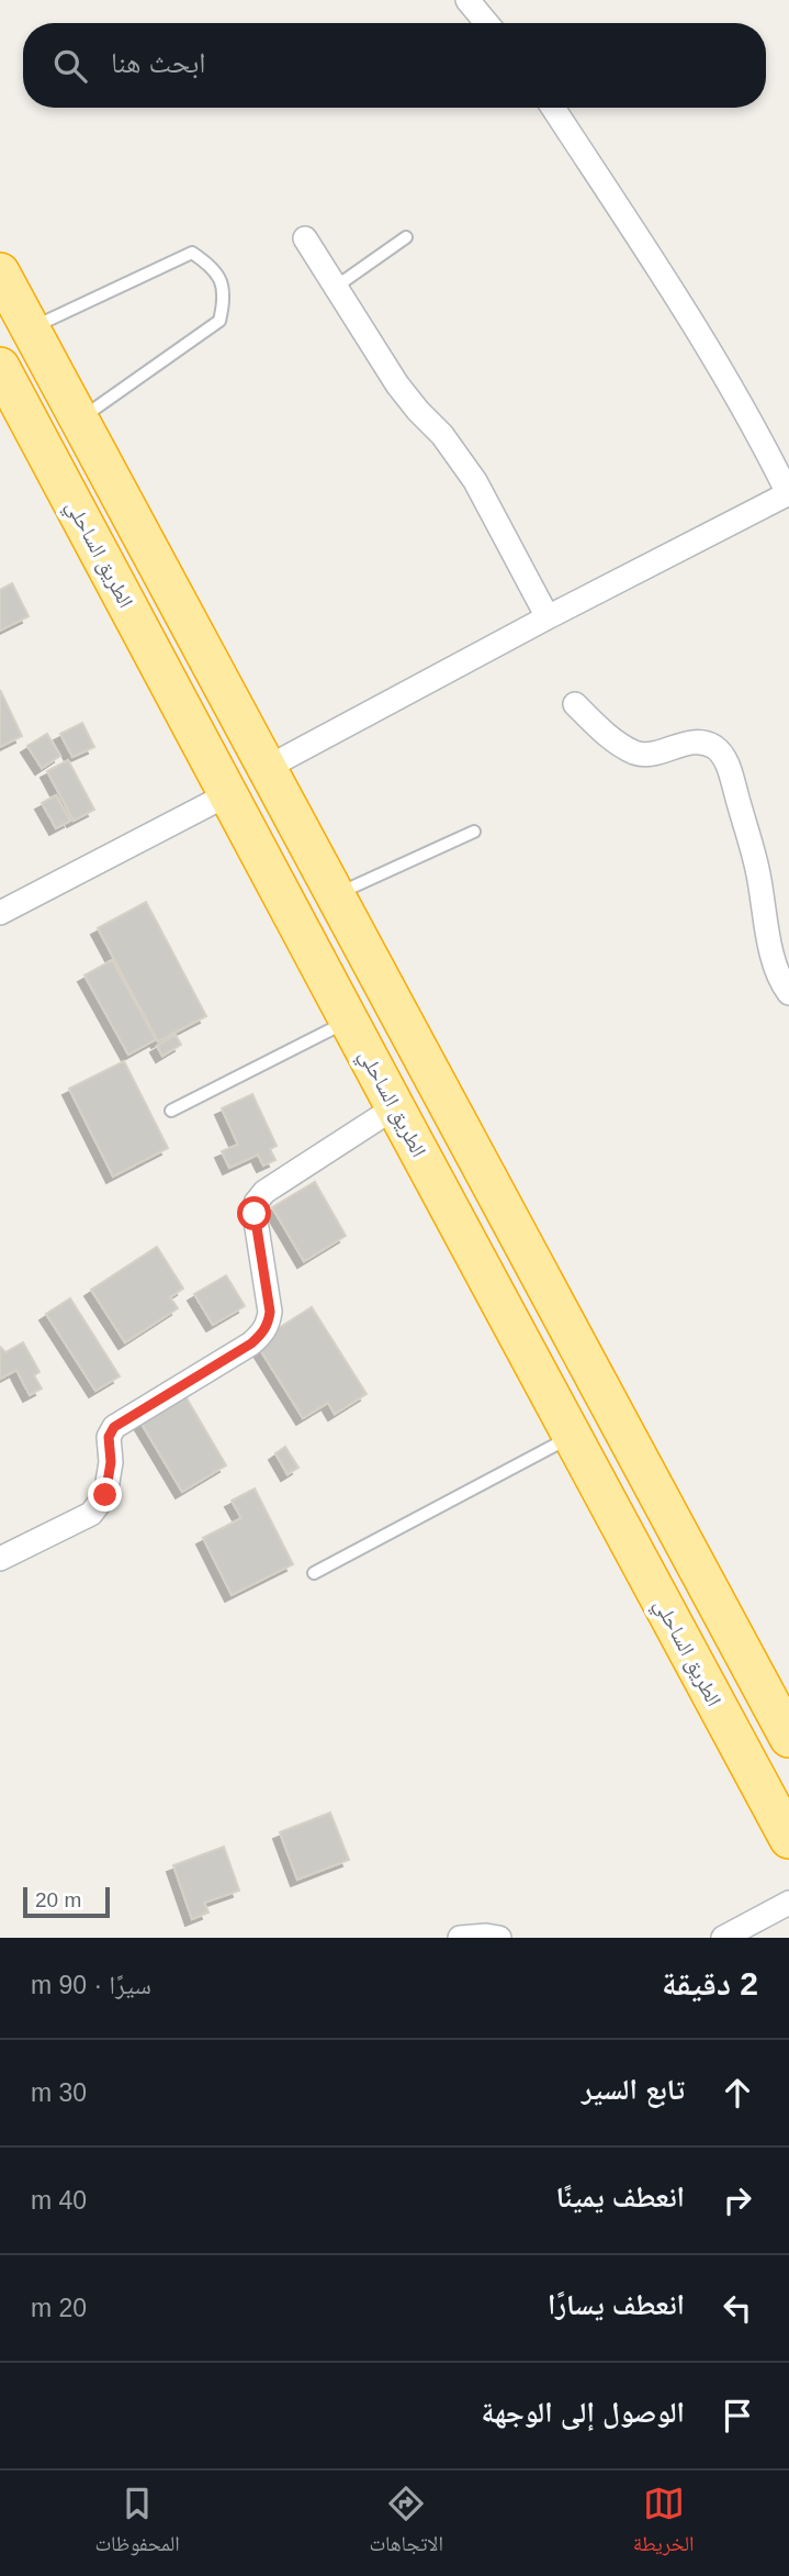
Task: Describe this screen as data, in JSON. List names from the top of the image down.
{
  "streets": {
    "highway": ["الطريق الساحلي"]
  },
  "scale_bar": "20 m",
  "page": {
    "search": "ابحث هنا",
    "scale": "20 m",
    "heading": ["2 دقيقة", "سيرًا · 90 m"],
    "list": [
      ["تابع السير", "30 m"],
      ["انعطف يمينًا", "40 m"],
      ["انعطف يسارًا", "20 m"],
      "الوصول إلى الوجهة"
    ],
    "nav": ["الخريطة", "الاتجاهات", "المحفوظات"]
  }
}
